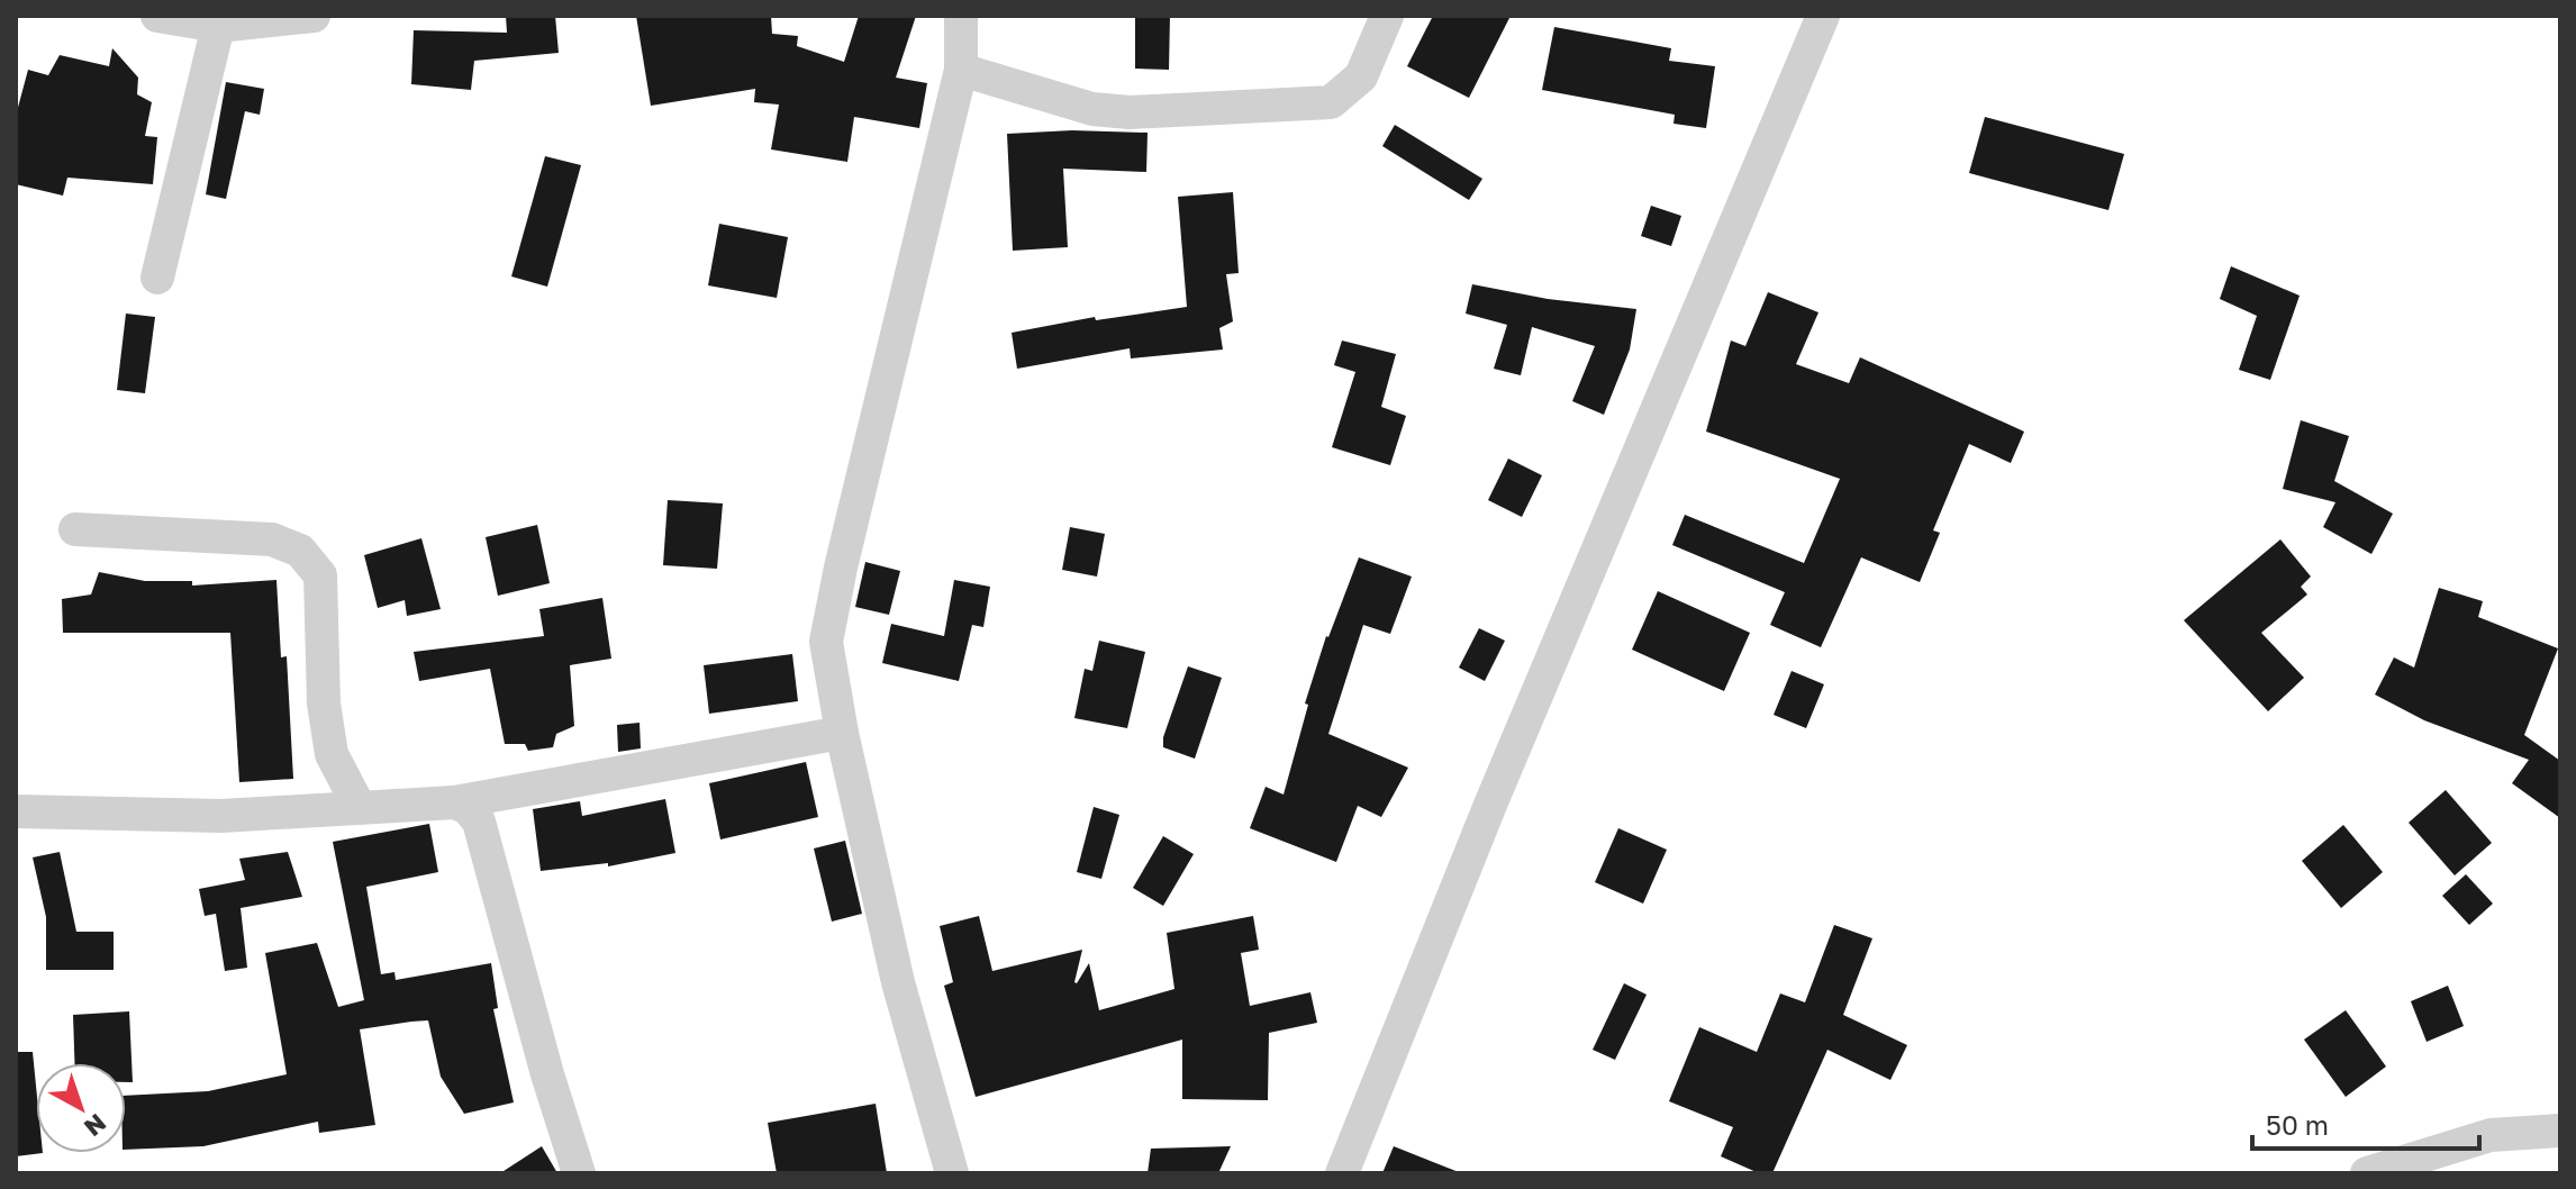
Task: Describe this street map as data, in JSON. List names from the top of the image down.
{
  "scale_bar": "50 m",
  "north": "bottom right"
}
